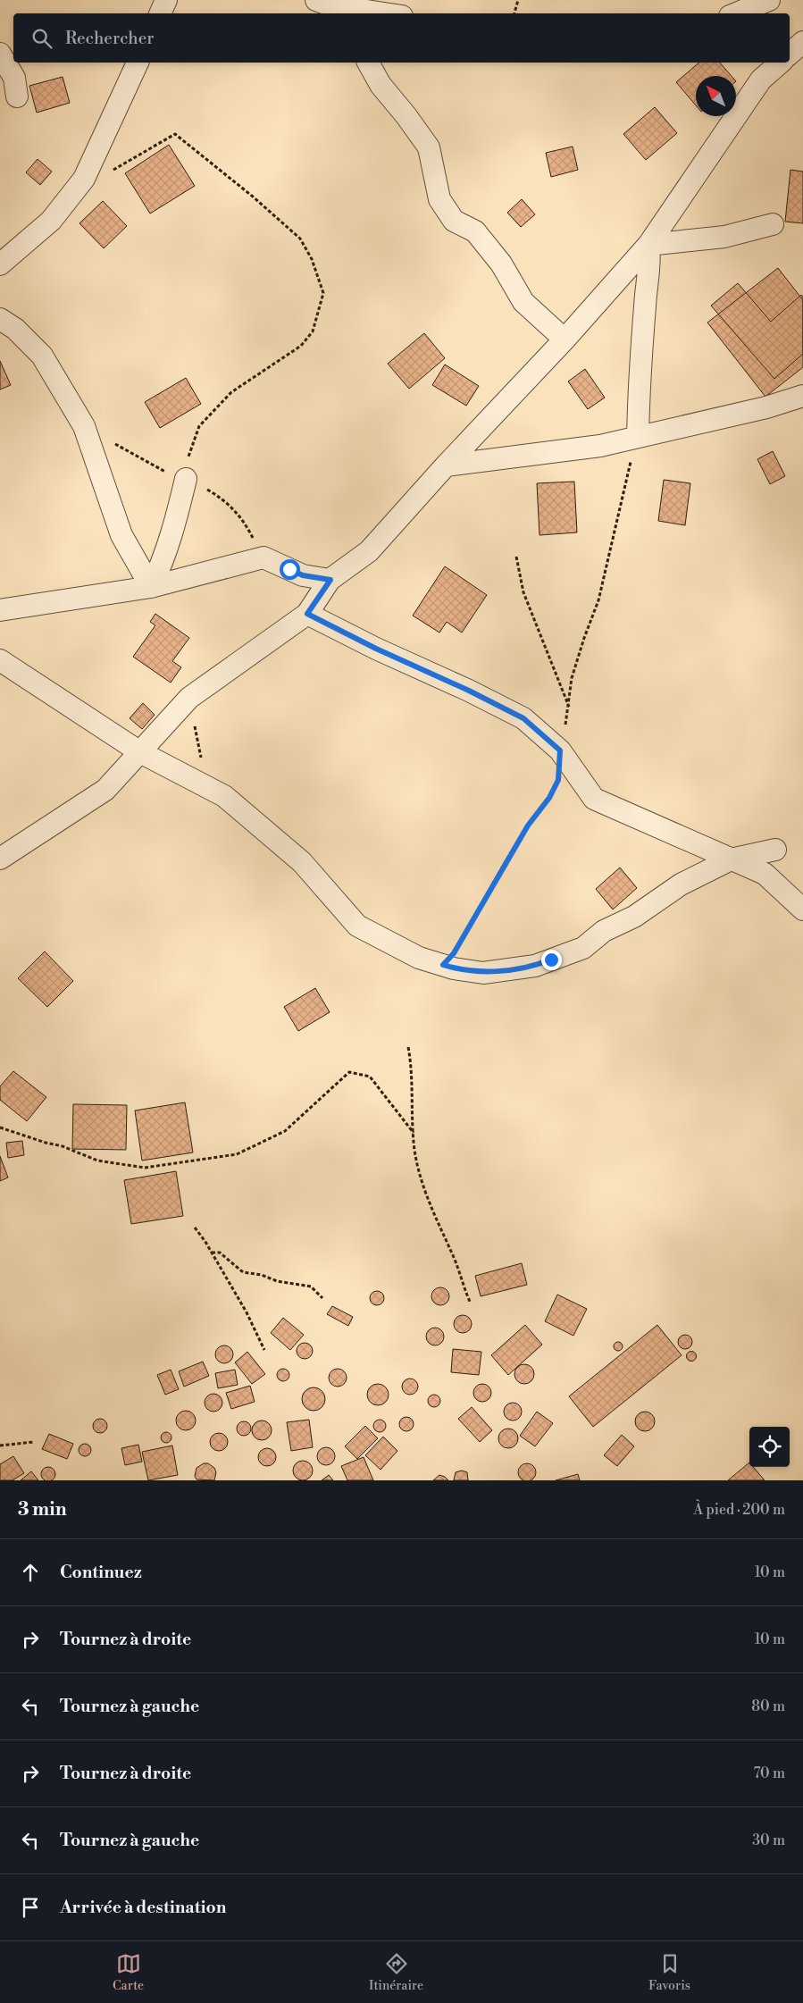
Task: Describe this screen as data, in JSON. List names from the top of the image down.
{
  "north": "top left",
  "page": {
    "search": "Rechercher",
    "heading": ["3 min", "À pied · 200 m"],
    "list": [
      ["Continuez", "10 m"],
      ["Tournez à droite", "10 m"],
      ["Tournez à gauche", "80 m"],
      ["Tournez à droite", "70 m"],
      ["Tournez à gauche", "30 m"],
      "Arrivée à destination"
    ],
    "nav": ["Carte", "Itinéraire", "Favoris"]
  }
}
